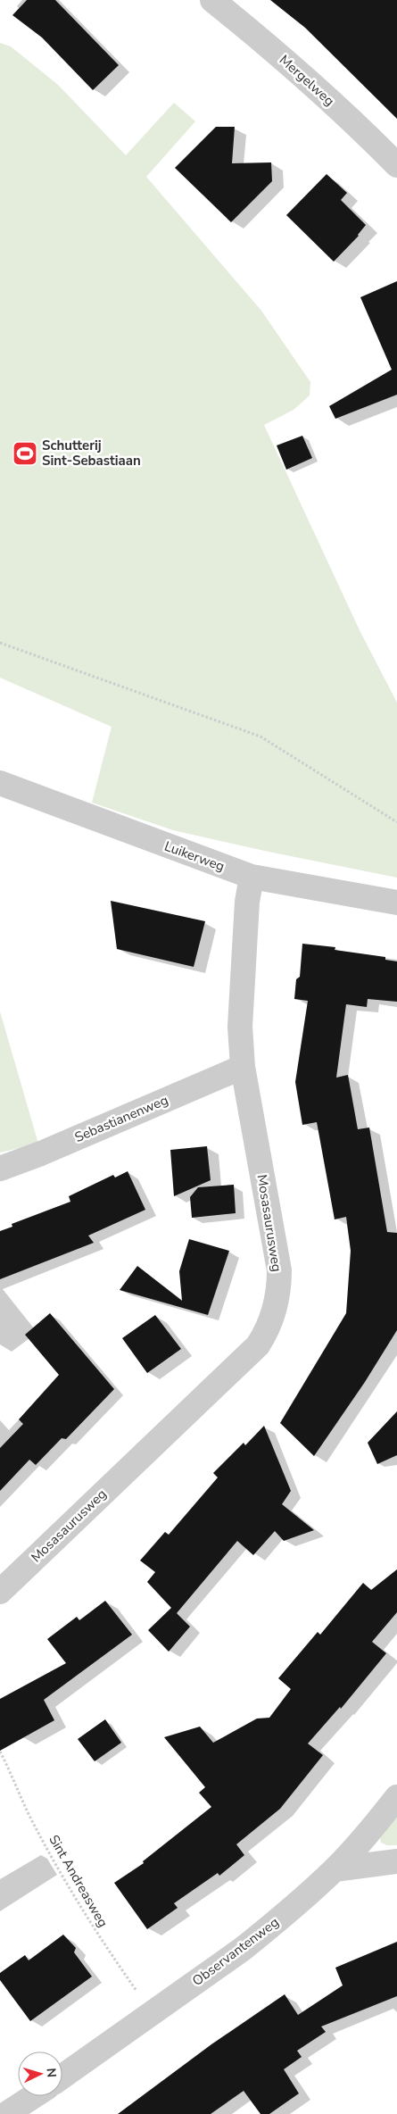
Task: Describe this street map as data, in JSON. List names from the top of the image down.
{
  "streets": {
    "street": [
      "Mergelweg",
      "Luikerweg",
      "Sebastianenweg",
      "Mosasaurusweg",
      "Observantenweg"
    ],
    "path": ["Sint Andreasweg"]
  },
  "crossings": [
    ["Luikerweg", "Mosasaurusweg"],
    ["Sebastianenweg", "Mosasaurusweg"],
    ["Sint Andreasweg", "Observantenweg"]
  ],
  "places": {
    "sports": ["Schutterij Sint-Sebastiaan"]
  },
  "north": "right"
}
